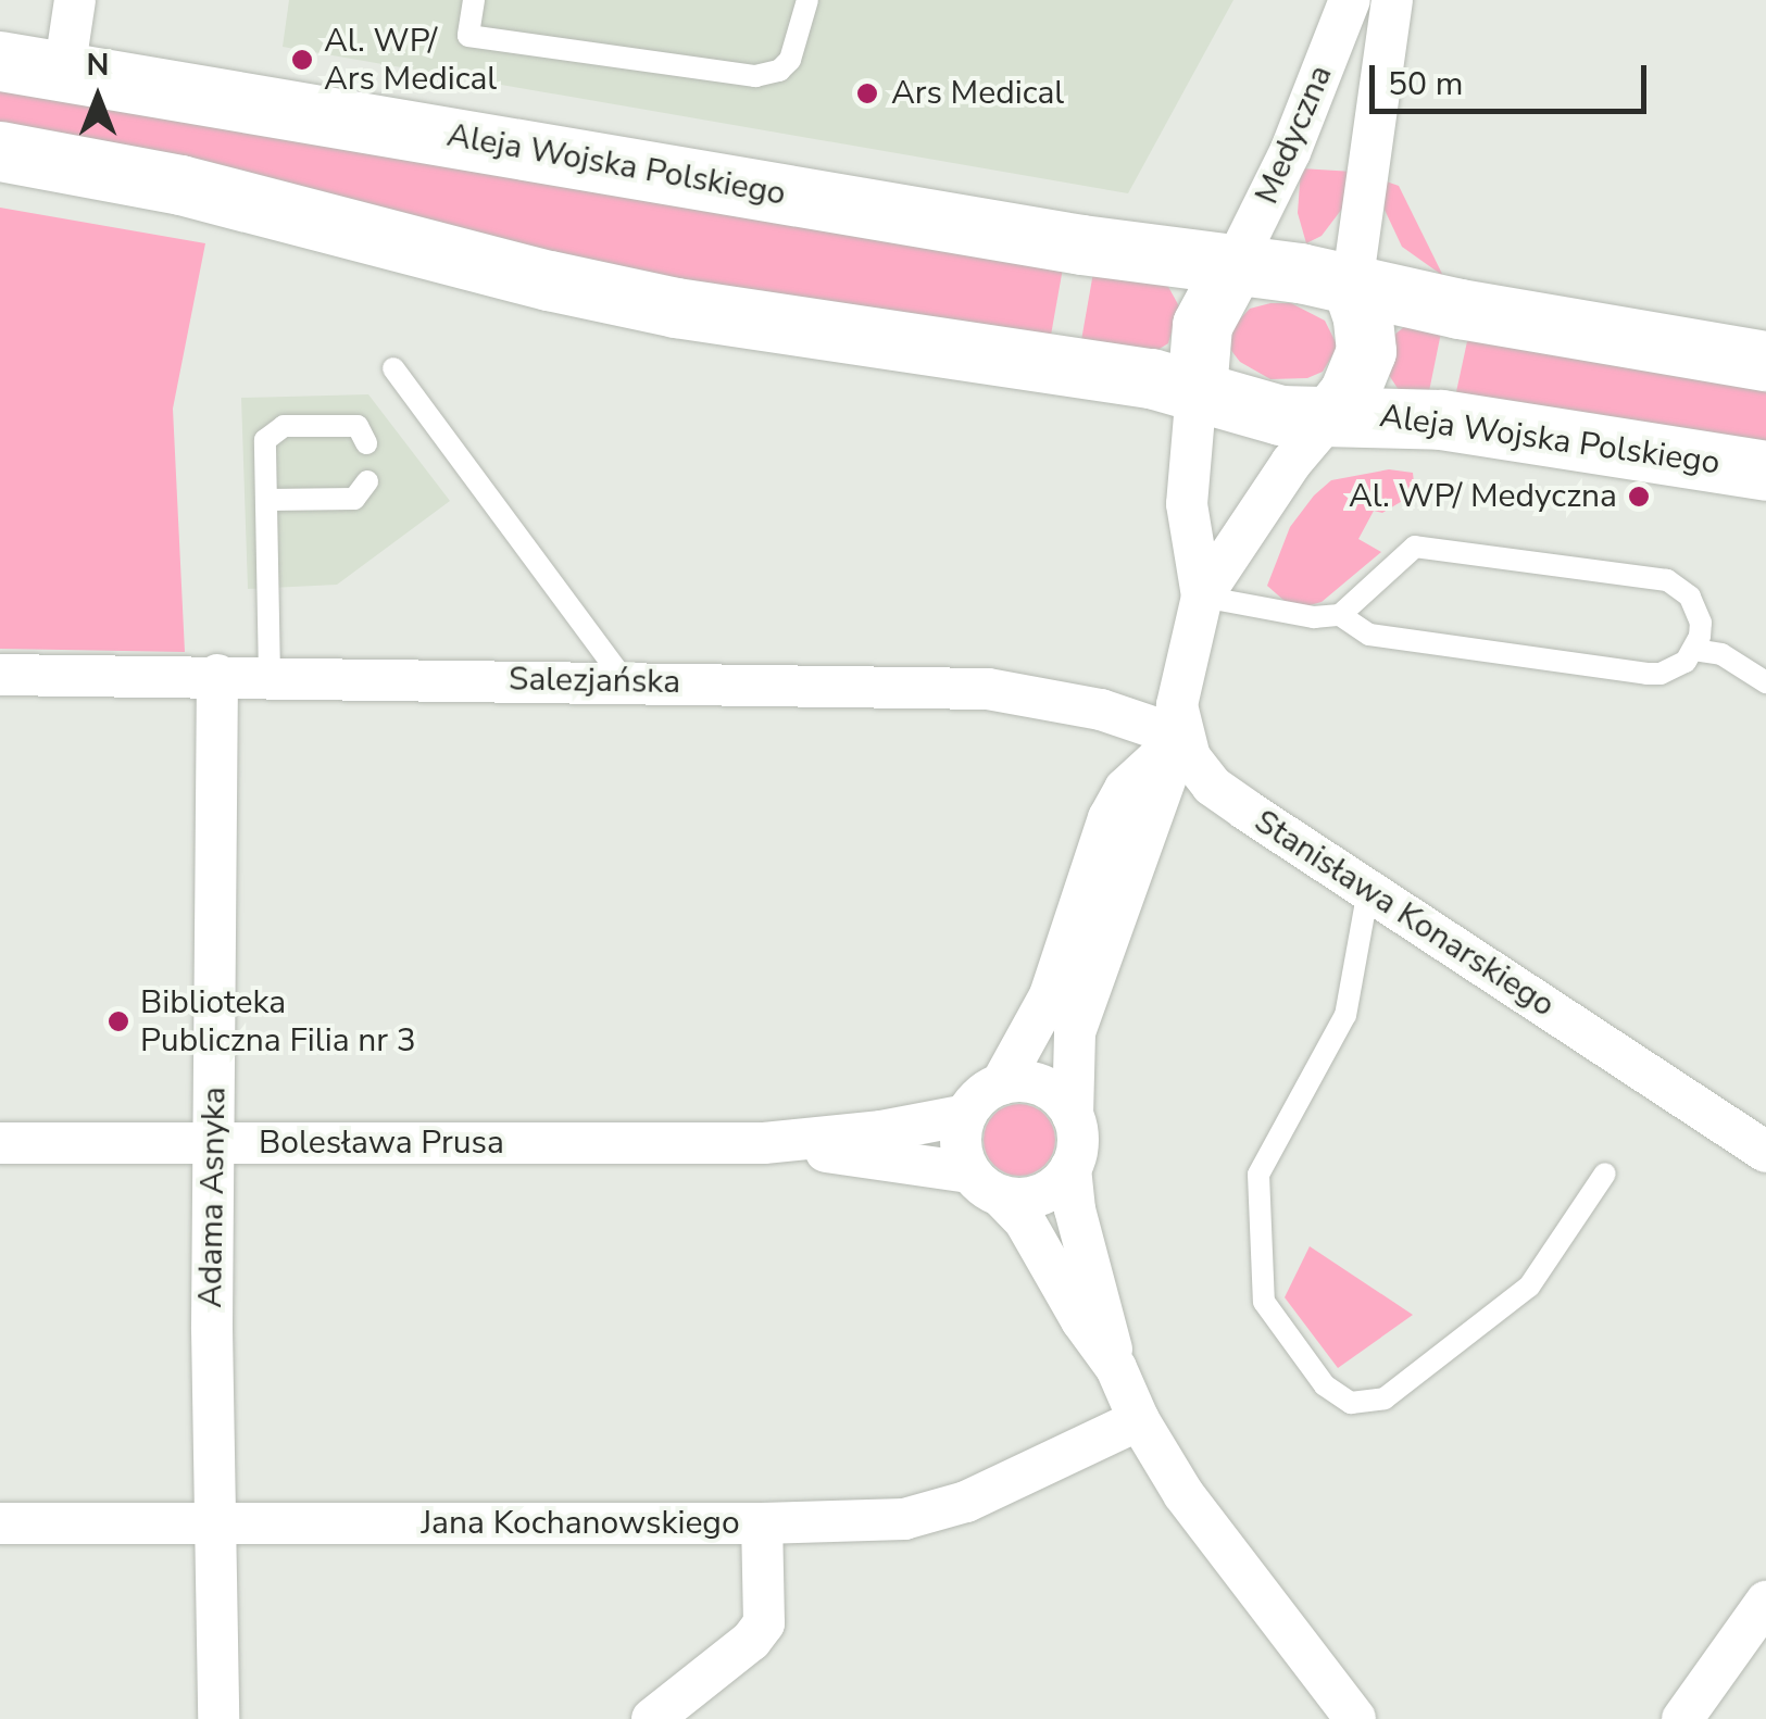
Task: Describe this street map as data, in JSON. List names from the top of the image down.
{
  "streets": {
    "main road": ["Aleja Wojska Polskiego"],
    "street": [
      "Medyczna",
      "Salezjańska",
      "Stanisława Konarskiego",
      "Bolesława Prusa",
      "Adama Asnyka",
      "Jana Kochanowskiego"
    ]
  },
  "crossings": [
    ["Medyczna", "Aleja Wojska Polskiego"],
    ["Salezjańska", "Stanisława Konarskiego"],
    ["Salezjańska", "Adama Asnyka"],
    ["Bolesława Prusa", "Adama Asnyka"],
    ["Adama Asnyka", "Jana Kochanowskiego"]
  ],
  "places": [
    "Al. WP/ Ars Medical",
    "Ars Medical",
    "Al. WP/ Medyczna",
    "Biblioteka Publiczna Filia nr 3"
  ],
  "scale_bar": "50 m",
  "north": "top"
}
